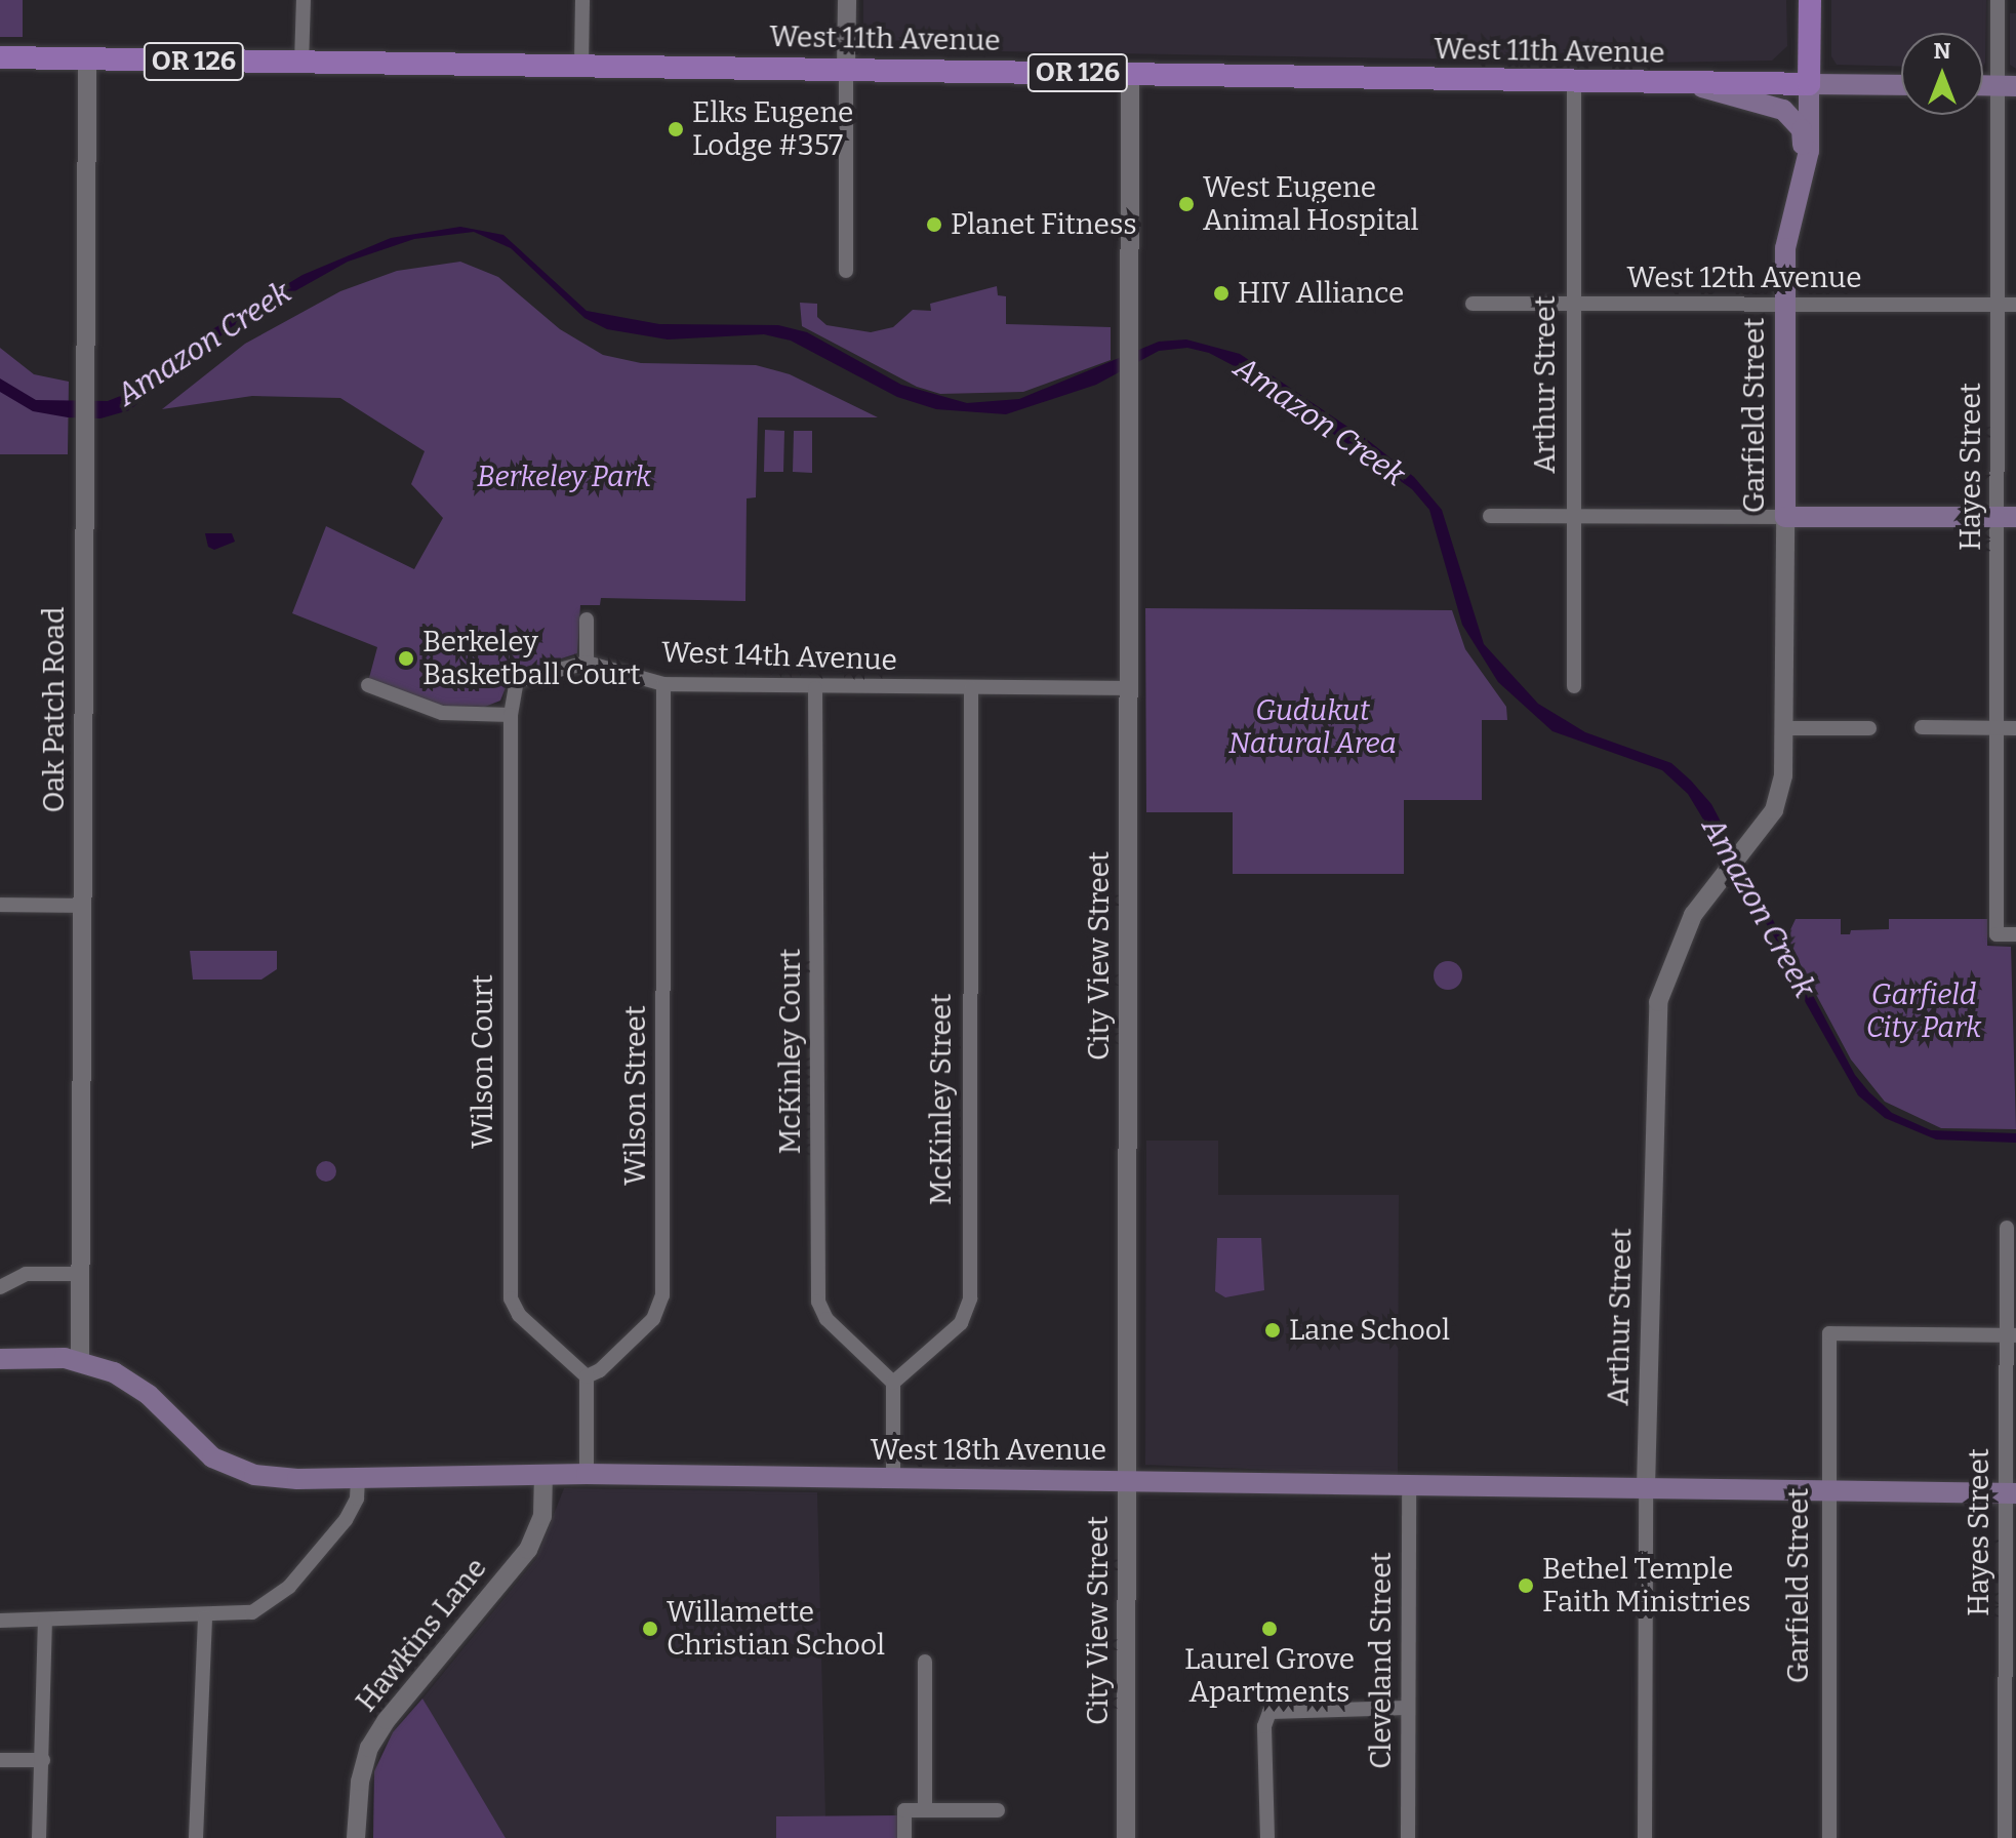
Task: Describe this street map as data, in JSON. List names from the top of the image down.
{
  "streets": {
    "main road": [
      "West 11th Avenue",
      "OR 126",
      "Garfield Street",
      "West 18th Avenue"
    ],
    "street": [
      "West 12th Avenue",
      "Arthur Street",
      "Hayes Street",
      "West 14th Avenue",
      "Oak Patch Road",
      "City View Street",
      "McKinley Court",
      "Wilson Court",
      "Wilson Street",
      "McKinley Street",
      "Hawkins Lane",
      "Cleveland Street"
    ]
  },
  "crossings": [
    ["West 11th Avenue", "Arthur Street"],
    ["West 11th Avenue", "Garfield Street"],
    ["West 11th Avenue", "Oak Patch Road"],
    ["West 11th Avenue", "City View Street"],
    ["West 12th Avenue", "Arthur Street"],
    ["West 12th Avenue", "Garfield Street"],
    ["West 12th Avenue", "Hayes Street"],
    ["Arthur Street", "Garfield Street"],
    ["Arthur Street", "West 18th Avenue"],
    ["Garfield Street", "Hayes Street"],
    ["Garfield Street", "West 18th Avenue"],
    ["Hayes Street", "West 18th Avenue"],
    ["West 14th Avenue", "City View Street"],
    ["West 14th Avenue", "McKinley Court"],
    ["West 14th Avenue", "Wilson Street"],
    ["West 14th Avenue", "McKinley Street"],
    ["Oak Patch Road", "West 18th Avenue"],
    ["City View Street", "West 18th Avenue"],
    ["McKinley Court", "McKinley Street"],
    ["Wilson Court", "Wilson Street"],
    ["West 18th Avenue", "Hawkins Lane"],
    ["West 18th Avenue", "Cleveland Street"]
  ],
  "water": ["Amazon Creek"],
  "parks": ["Berkeley Park", "Gudukut Natural Area", "Garfield City Park"],
  "places": [
    "Elks Eugene Lodge #357",
    "West Eugene Animal Hospital",
    "Planet Fitness",
    "HIV Alliance",
    "Berkeley Basketball Court",
    "Lane School",
    "Bethel Temple Faith Ministries",
    "Willamette Christian School",
    "Laurel Grove Apartments"
  ],
  "north": "top"
}
